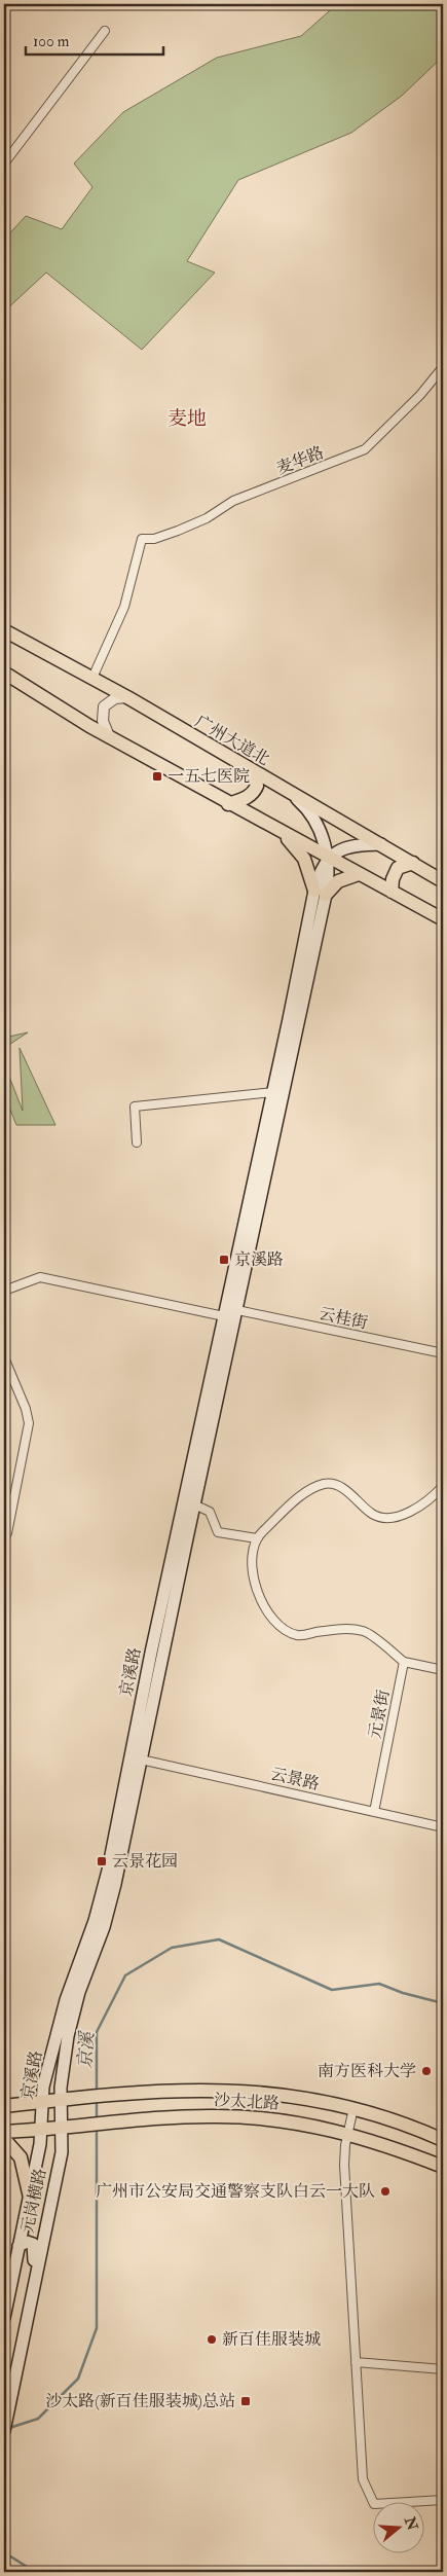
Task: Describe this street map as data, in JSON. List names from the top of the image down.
{
  "streets": {
    "main road": [
      "广州大道北",
      "京溪路",
      "沙太北路",
      "元岗横路"
    ],
    "street": [
      "麦华路",
      "云桂街",
      "元景街",
      "云景路"
    ]
  },
  "crossings": [
    ["麦华路", "广州大道北"],
    ["广州大道北", "京溪路"],
    ["云桂街", "京溪路"],
    ["京溪路", "云景路"],
    ["京溪路", "沙太北路"],
    ["京溪路", "元岗横路"],
    ["元景街", "云景路"],
    ["沙太北路", "元岗横路"]
  ],
  "districts": ["麦地"],
  "water": ["京溪"],
  "places": {
    "transit": [
      "一五七医院",
      "京溪路",
      "云景花园",
      "沙太路(新百佳服装城)总站"
    ],
    "other": ["南方医科大学", "广州市公安局交通警察支队白云一大队", "新百佳服装城"]
  },
  "scale_bar": "100 m",
  "north": "right"
}
